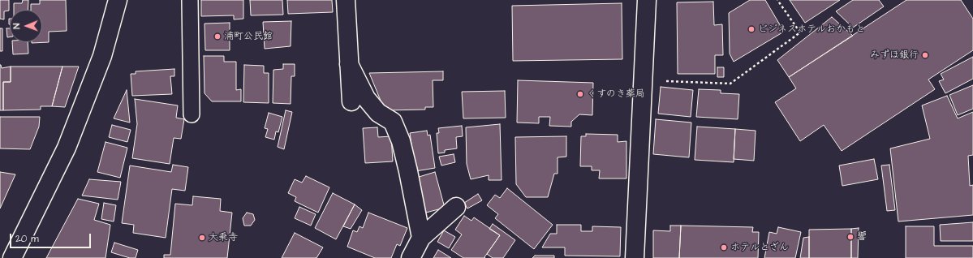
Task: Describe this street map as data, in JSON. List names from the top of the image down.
{
  "places": [
    "ビジネスホテルおかもと",
    "浦町公民館",
    "みずほ銀行",
    "くすのき薬局",
    "響",
    "大乗寺",
    "ホテルとざん"
  ],
  "scale_bar": "20 m",
  "north": "left"
}
